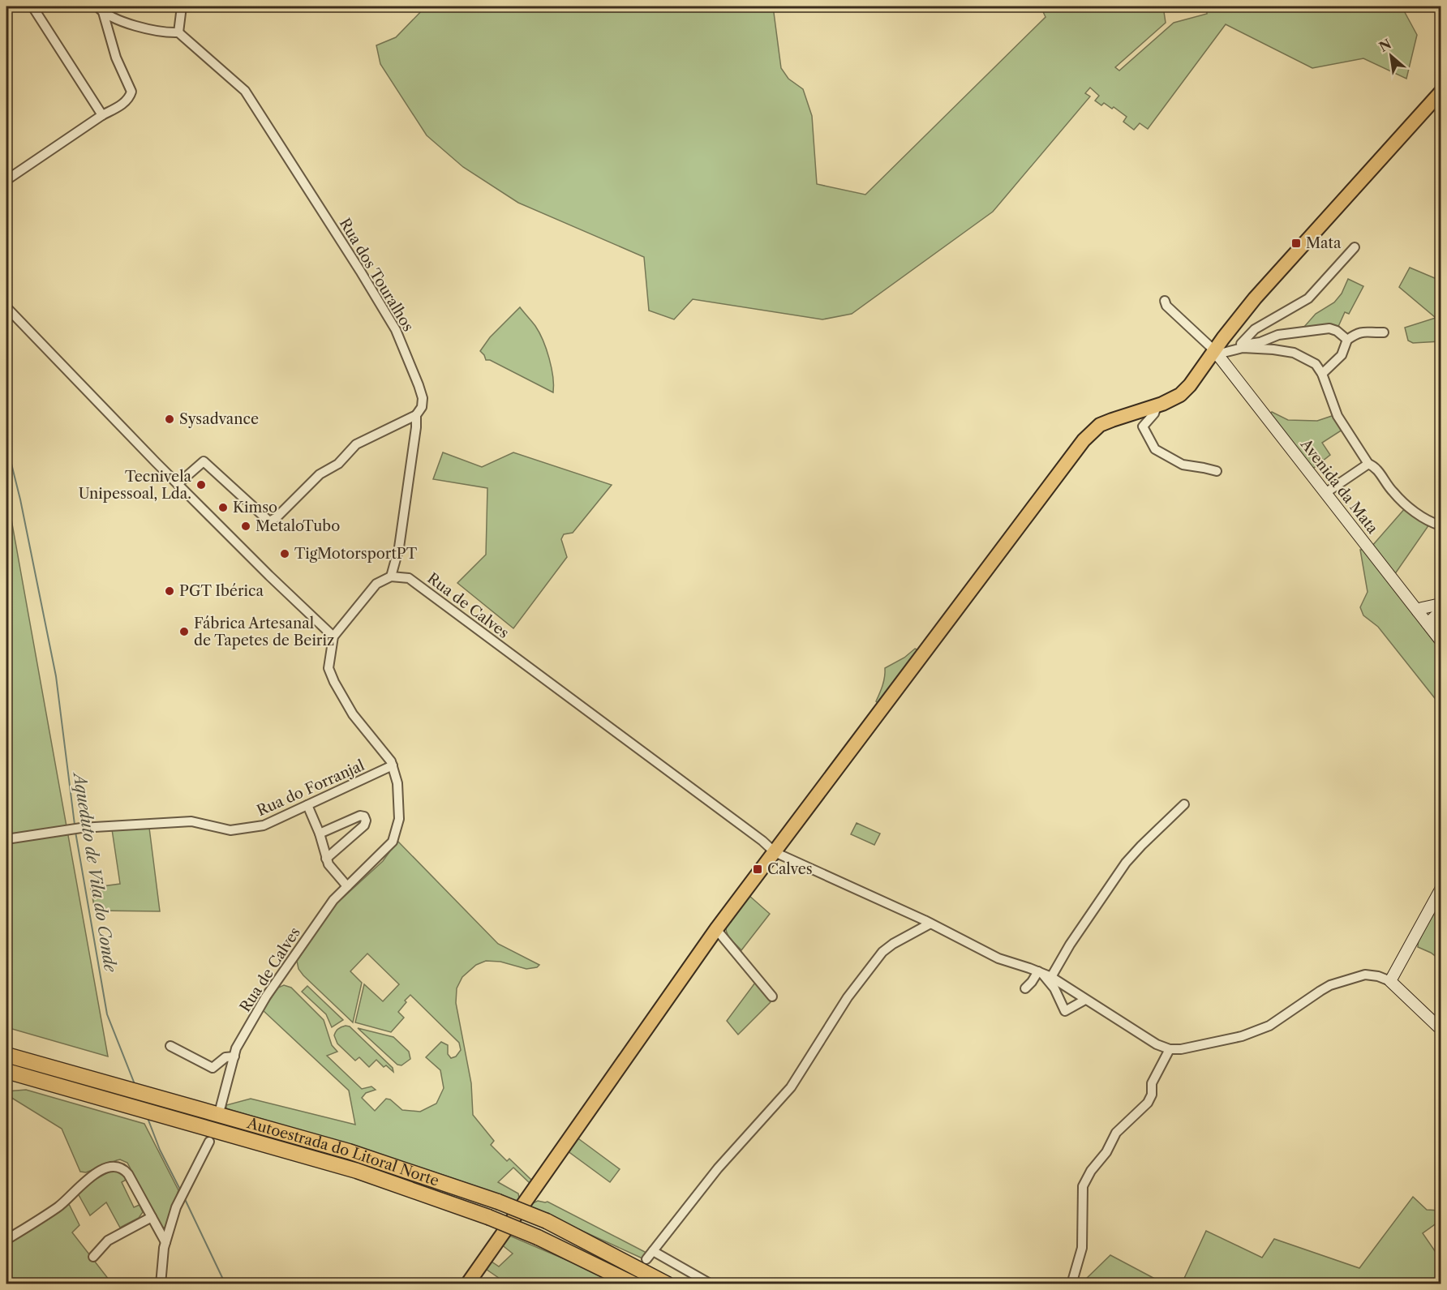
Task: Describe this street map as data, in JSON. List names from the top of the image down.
{
  "streets": {
    "highway": ["Autoestrada do Litoral Norte"],
    "street": [
      "Rua dos Touralhos",
      "Avenida da Mata",
      "Rua de Calves",
      "Rua do Forranjal"
    ]
  },
  "crossings": [
    ["Rua dos Touralhos", "Rua de Calves"],
    ["Rua de Calves", "Rua do Forranjal"]
  ],
  "water": ["Aqueduto de Vila do Conde"],
  "places": {
    "transit": ["Mata", "Calves"],
    "other": [
      "Sysadvance",
      "Tecnivela Unipessoal, Lda.",
      "Kimso",
      "MetaloTubo",
      "TigMotorsportPT",
      "PGT Ibérica",
      "Fábrica Artesanal de Tapetes de Beiriz"
    ]
  },
  "north": "top left"
}
